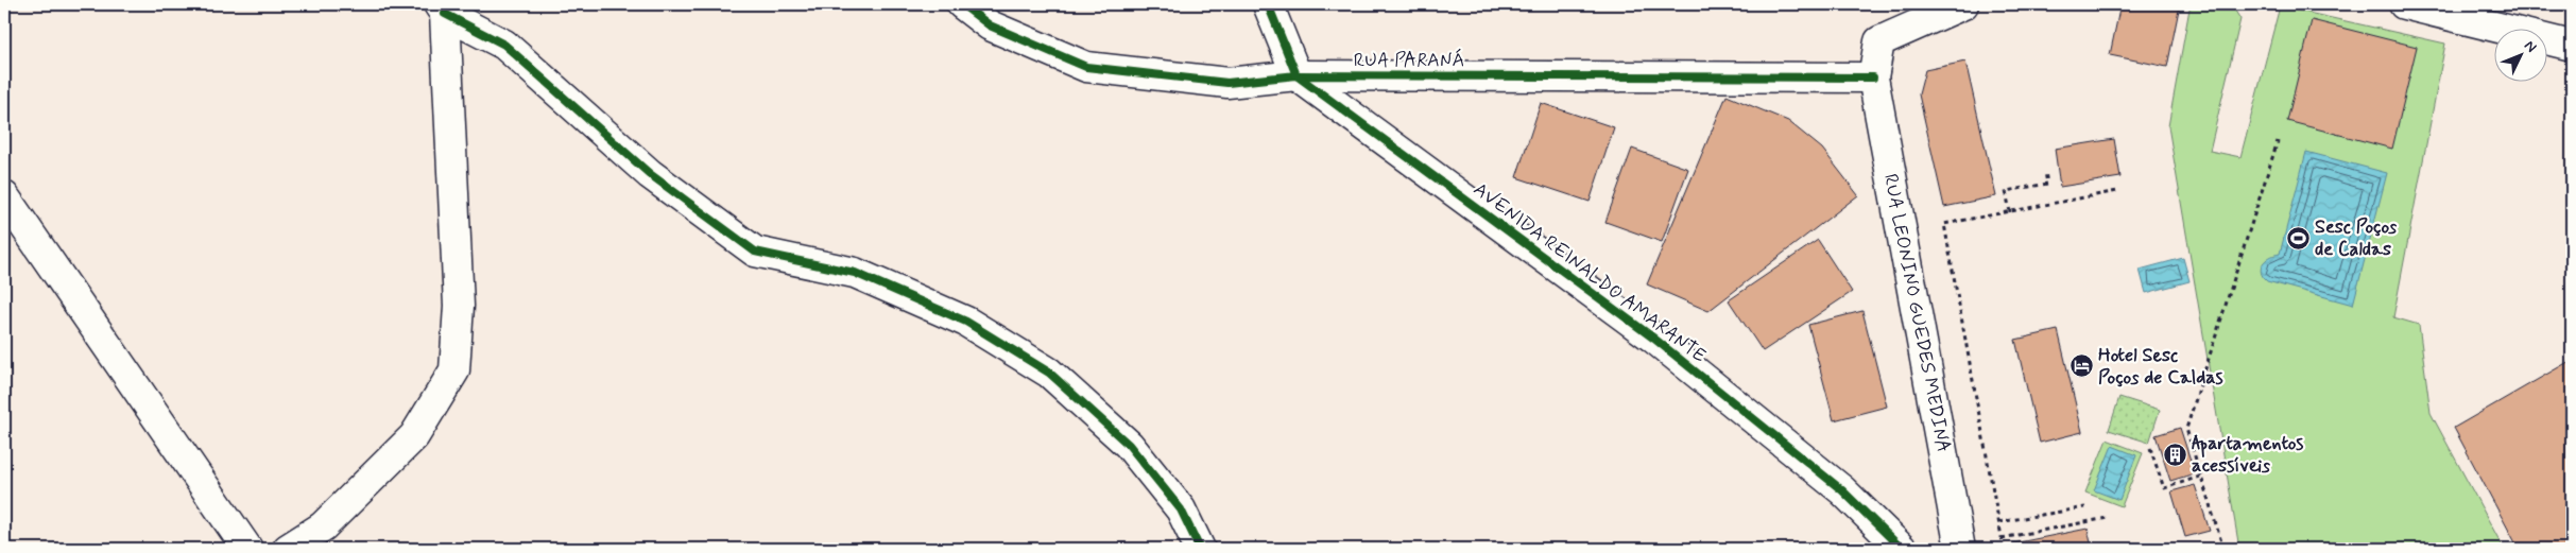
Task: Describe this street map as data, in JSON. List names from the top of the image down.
{
  "streets": {
    "street": ["RUA PARANÁ", "AVENIDA REINALDO AMARANTE", "RUA LEONINO GUEDES MEDINA"]
  },
  "crossings": [
    ["RUA PARANÁ", "AVENIDA REINALDO AMARANTE"],
    ["RUA PARANÁ", "RUA LEONINO GUEDES MEDINA"]
  ],
  "places": {
    "sports": ["Sesc Poços de Caldas"],
    "hotel": ["Hotel Sesc Poços de Caldas"],
    "building": ["Apartamentos acessíveis"]
  },
  "north": "top right"
}
